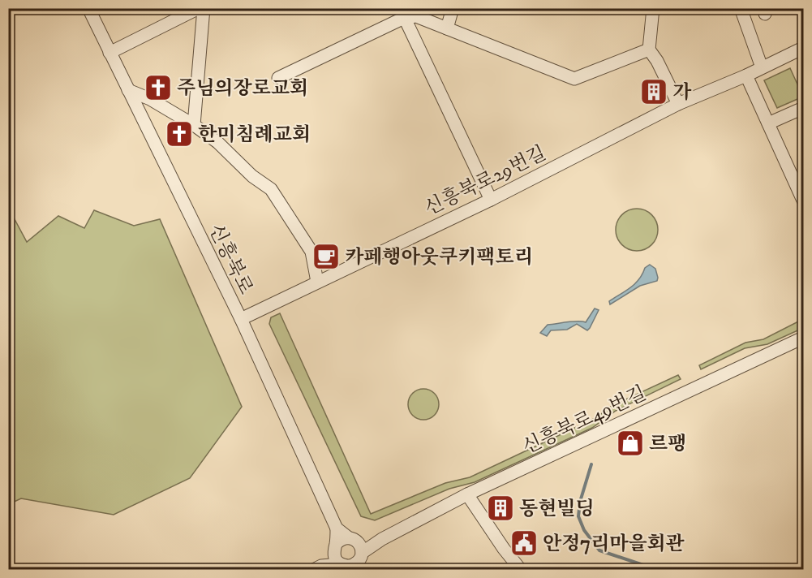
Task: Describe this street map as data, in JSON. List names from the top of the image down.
{
  "streets": {
    "street": ["신흥북로29번길", "신흥북로", "신흥북로49번길"]
  },
  "crossings": [
    ["신흥북로29번길", "신흥북로"]
  ],
  "places": {
    "church": ["주님의장로교회", "한미침례교회"],
    "building": ["가", "동현빌딩"],
    "cafe": ["카페행아웃쿠키팩토리"],
    "shop": ["르팽"],
    "public building": ["안정7리마을회관"]
  }
}
